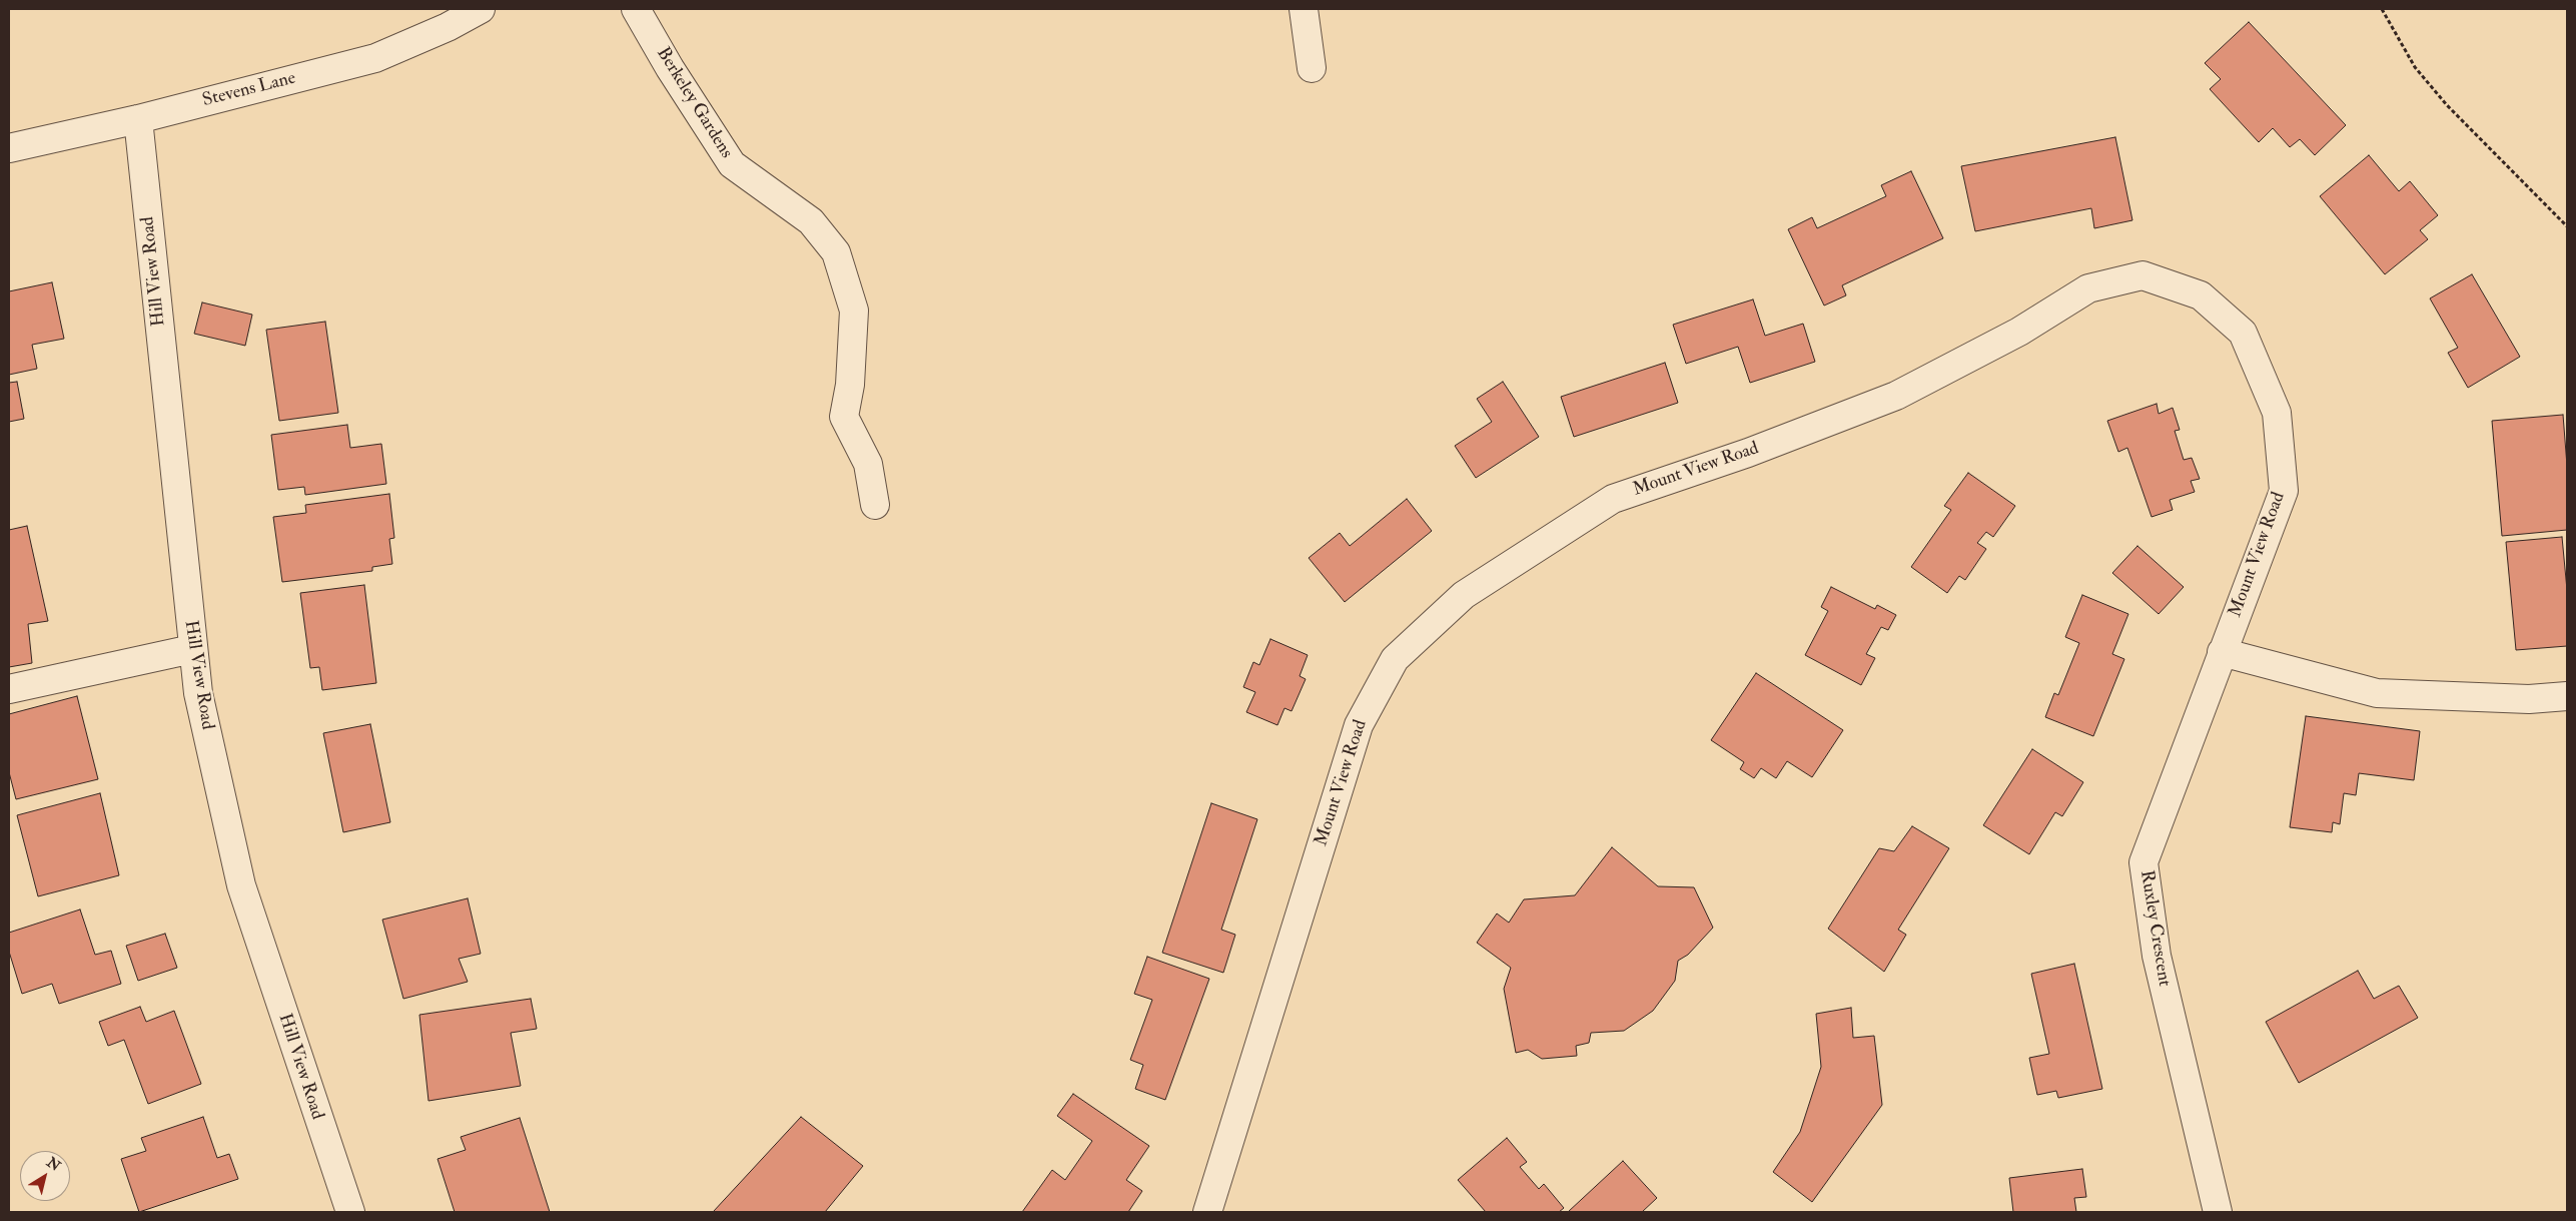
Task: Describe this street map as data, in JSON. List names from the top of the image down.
{
  "streets": {
    "street": [
      "Stevens Lane",
      "Berkeley Gardens",
      "Hill View Road",
      "Mount View Road",
      "Ruxley Crescent"
    ]
  },
  "crossings": [
    ["Stevens Lane", "Hill View Road"],
    ["Mount View Road", "Ruxley Crescent"]
  ],
  "north": "top right"
}
